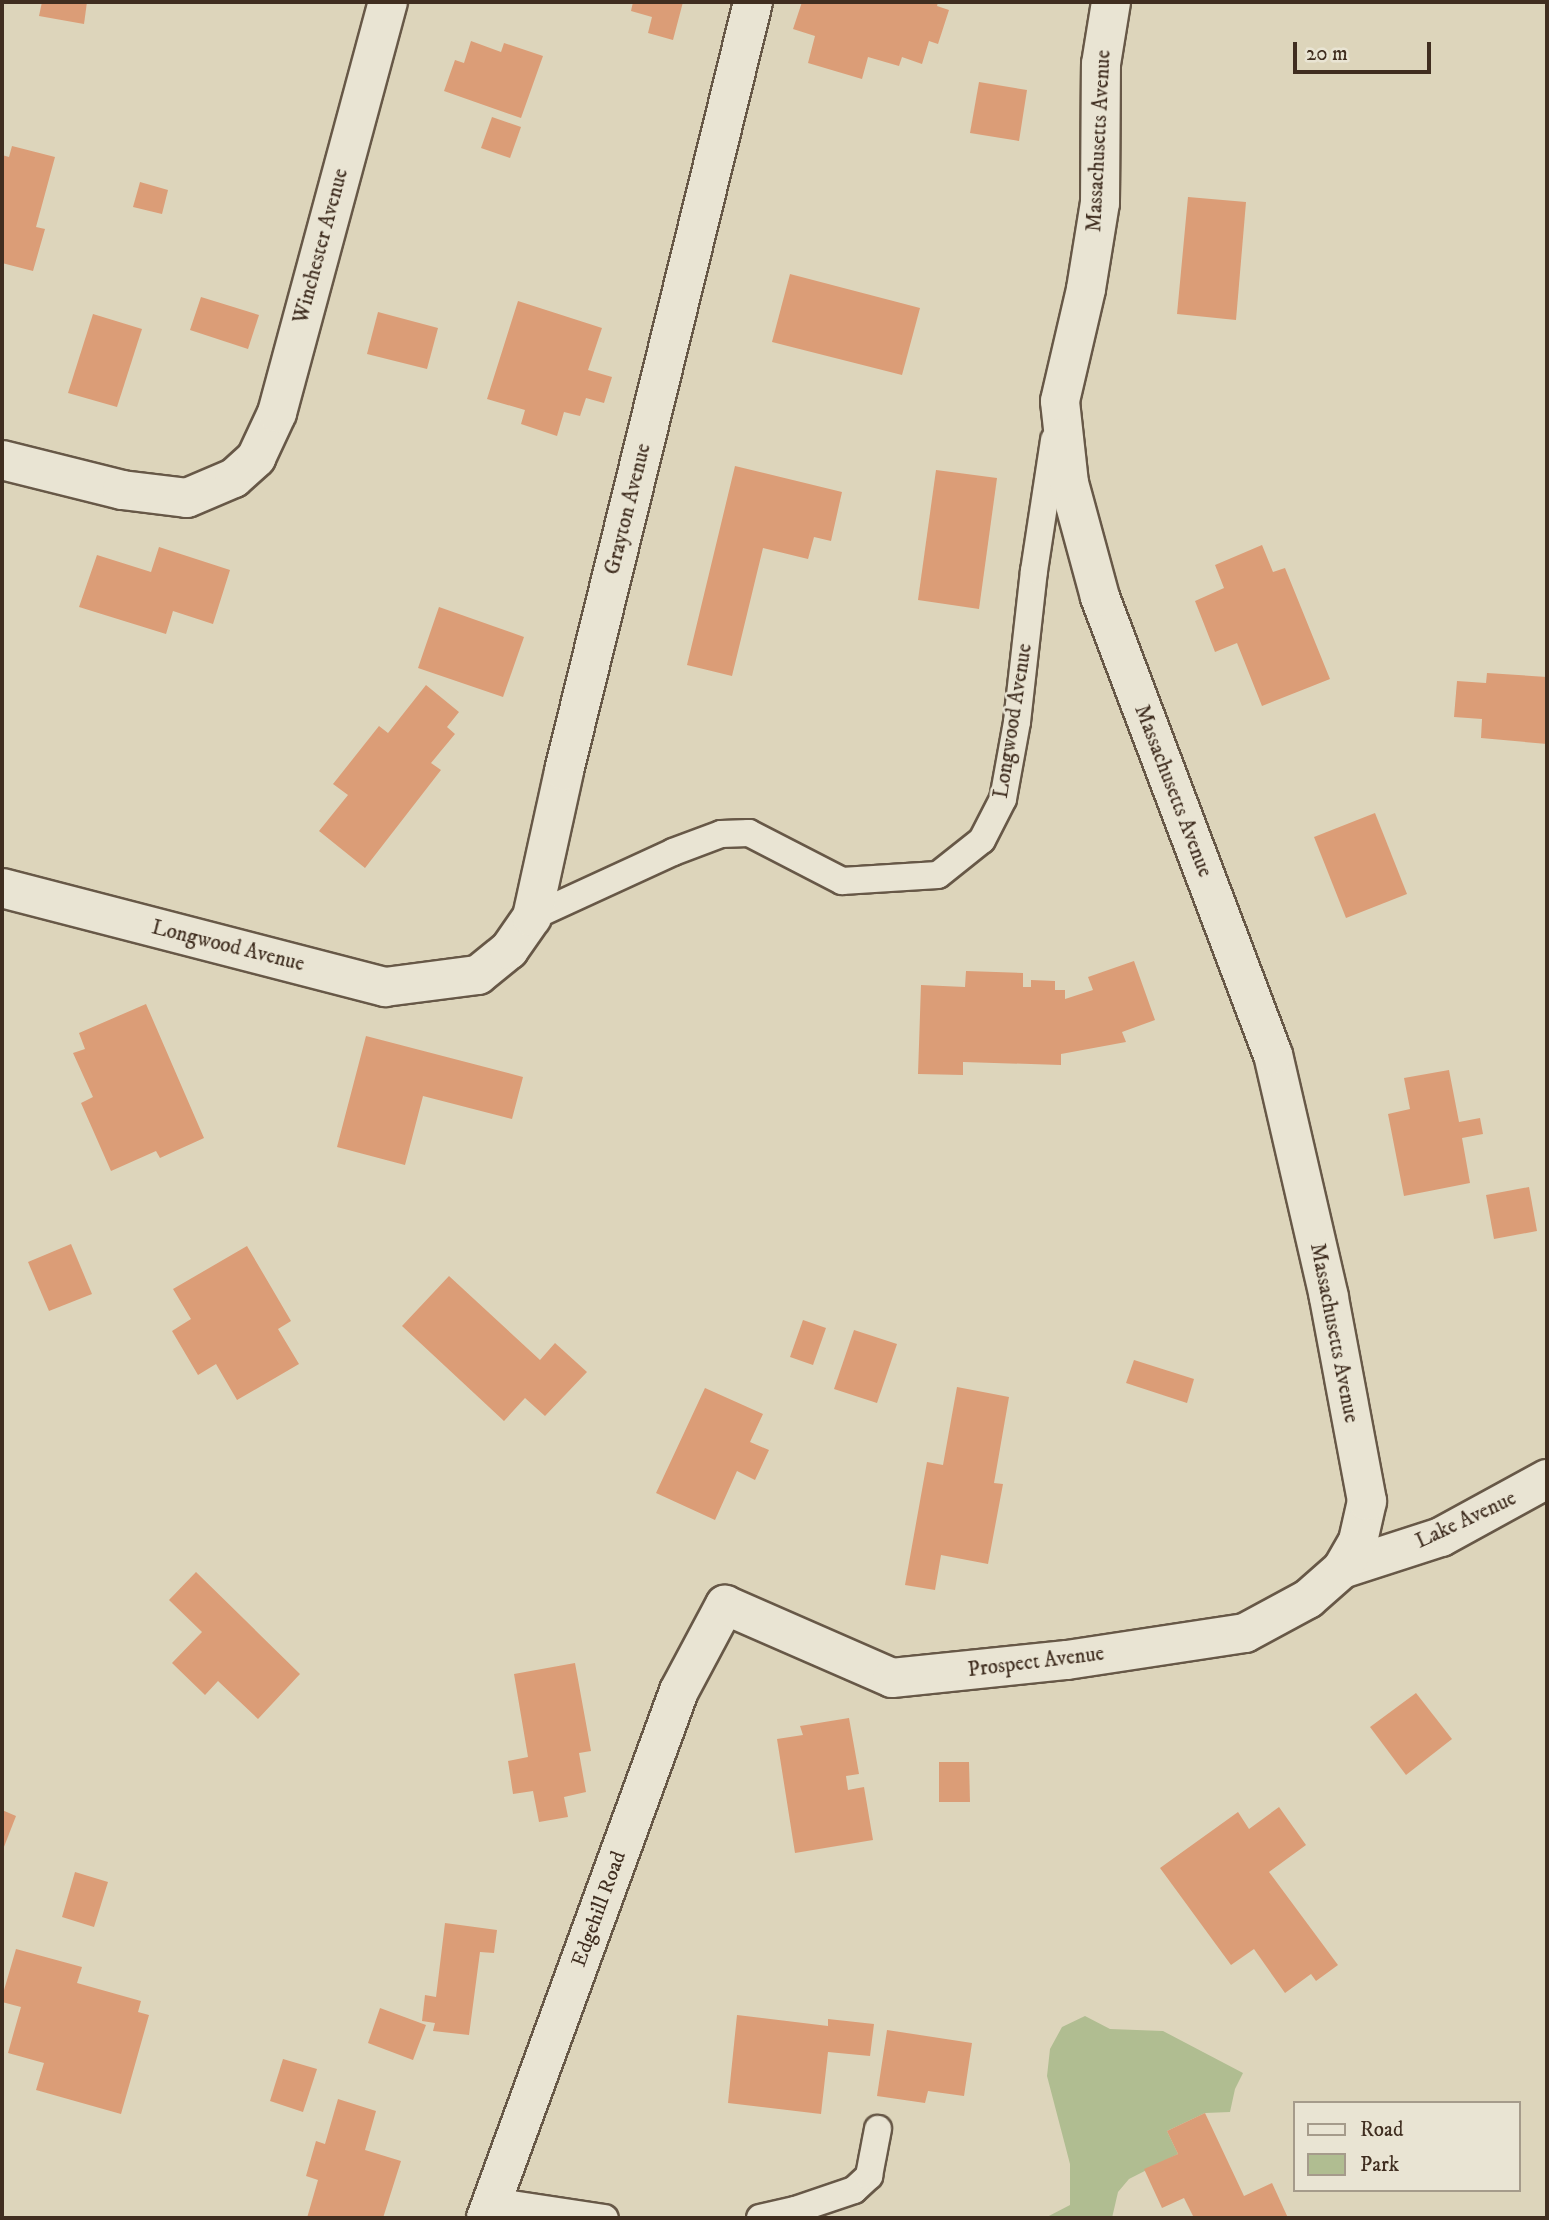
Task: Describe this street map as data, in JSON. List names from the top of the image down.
{
  "streets": {
    "street": [
      "Massachusetts Avenue",
      "Winchester Avenue",
      "Grayton Avenue",
      "Longwood Avenue",
      "Lake Avenue",
      "Prospect Avenue",
      "Edgehill Road"
    ]
  },
  "crossings": [
    ["Massachusetts Avenue", "Longwood Avenue"],
    ["Massachusetts Avenue", "Lake Avenue"],
    ["Massachusetts Avenue", "Prospect Avenue"],
    ["Grayton Avenue", "Longwood Avenue"],
    ["Lake Avenue", "Prospect Avenue"],
    ["Prospect Avenue", "Edgehill Road"]
  ],
  "legend": ["Road", "Park"],
  "scale_bar": "20 m"
}
